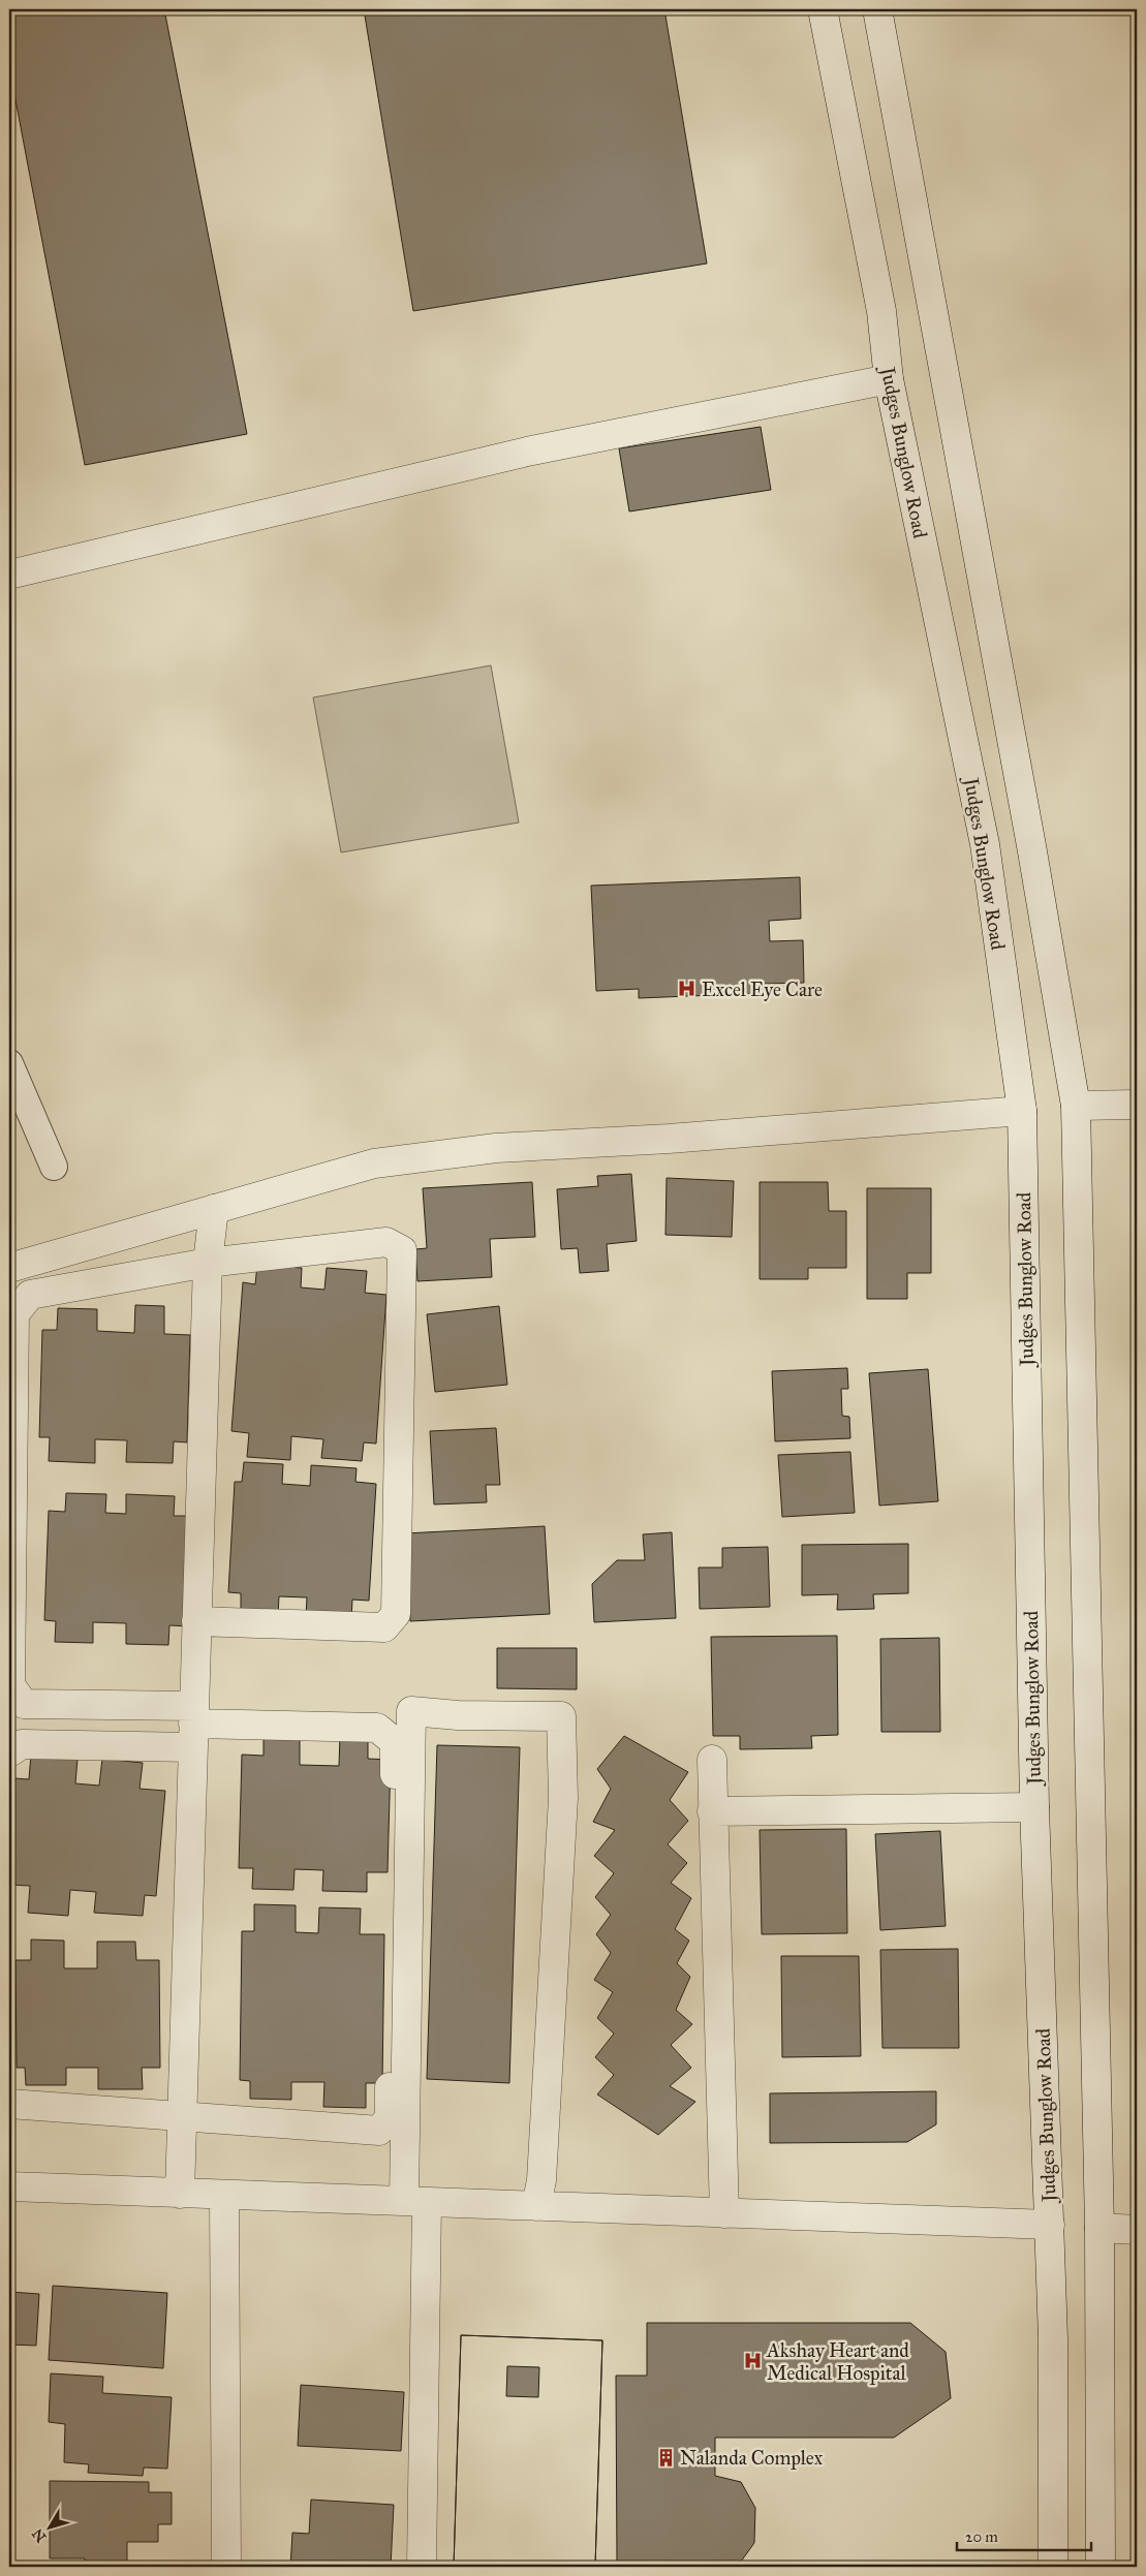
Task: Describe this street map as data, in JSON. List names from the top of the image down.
{
  "streets": {
    "street": ["Judges Bunglow Road"]
  },
  "places": {
    "hospital": ["Excel Eye Care", "Akshay Heart and Medical Hospital"],
    "building": ["Nalanda Complex"]
  },
  "scale_bar": "20 m",
  "north": "bottom left"
}
